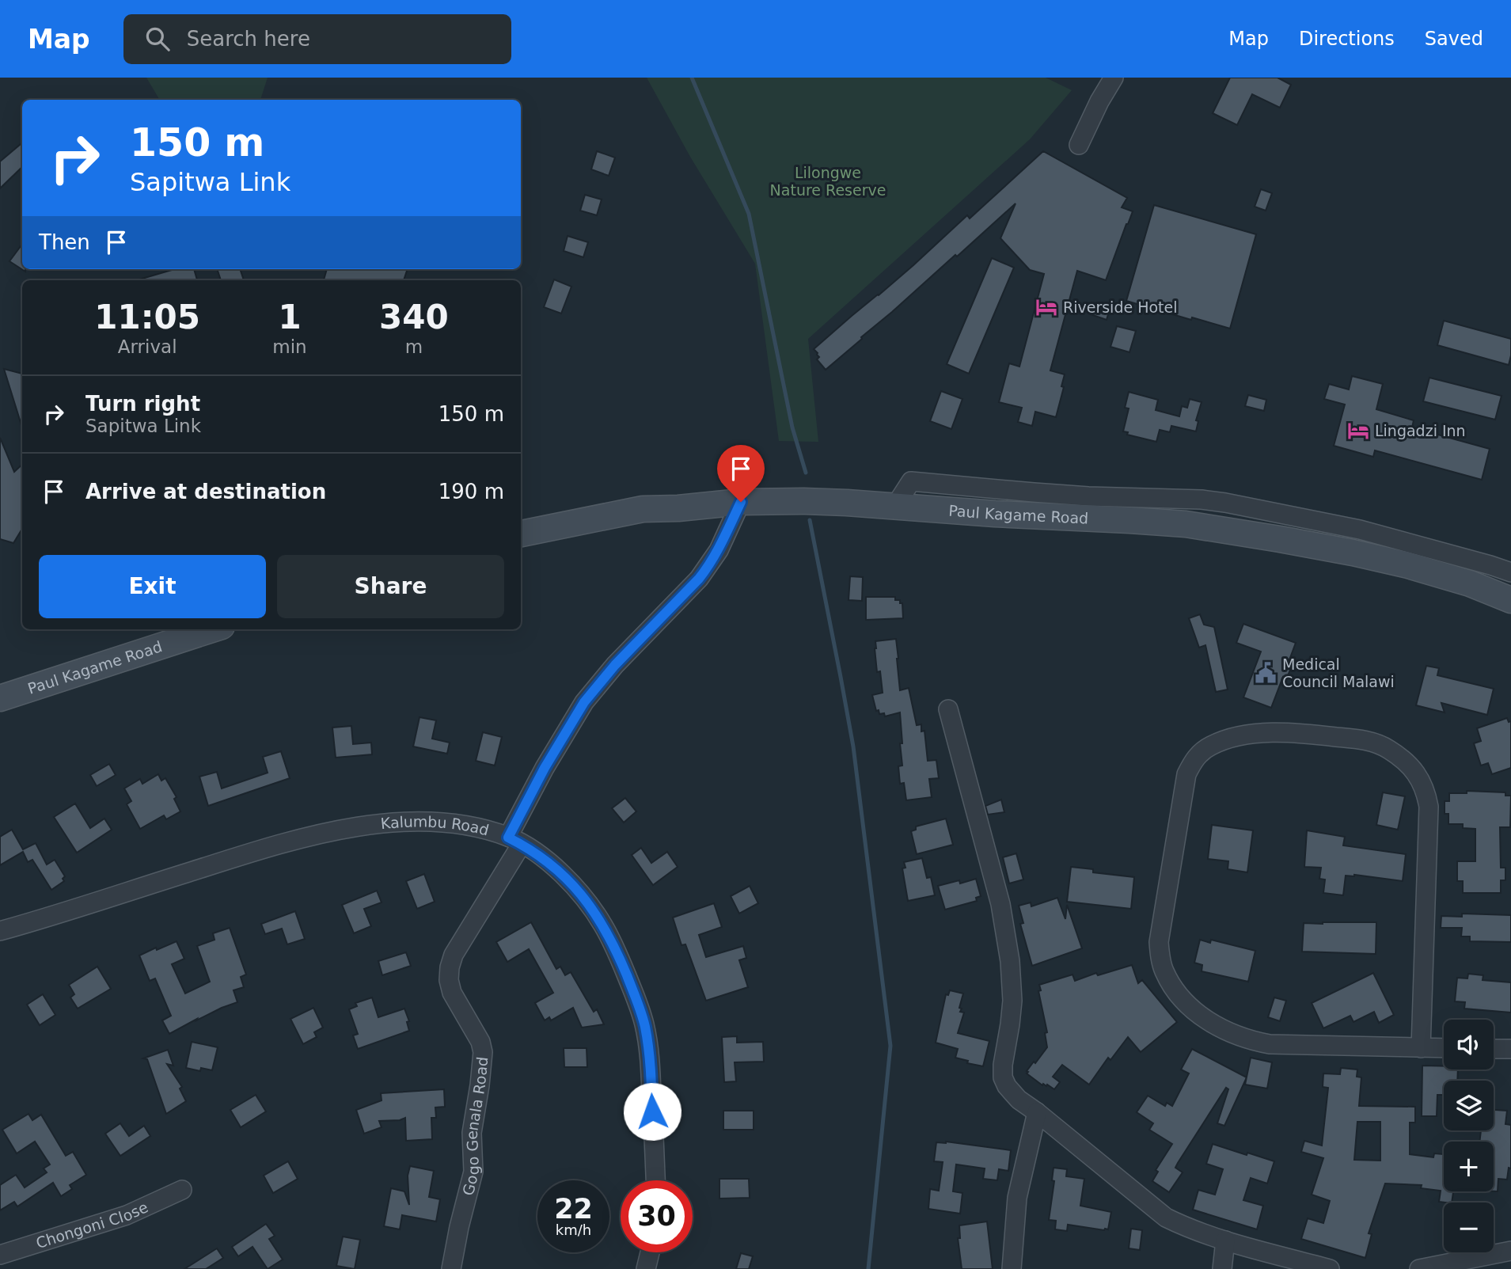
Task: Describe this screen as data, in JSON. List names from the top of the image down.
{
  "streets": {
    "street": [
      "Paul Kagame Road",
      "Kalumbu Road",
      "Gogo Genala Road",
      "Chongoni Close"
    ]
  },
  "crossings": [
    ["Paul Kagame Road", "Gogo Genala Road"],
    ["Kalumbu Road", "Gogo Genala Road"]
  ],
  "parks": ["Lilongwe Nature Reserve"],
  "places": {
    "hotel": ["Riverside Hotel", "Lingadzi Inn"],
    "public building": ["Medical Council Malawi"]
  },
  "page": {
    "header": "Map",
    "search": "Search here",
    "nav": ["Map", "Directions", "Saved"],
    "turn": ["150 m", "Sapitwa Link"],
    "then": "Then",
    "eta": [
      "11:05",
      "Arrival",
      "1",
      "min",
      "340",
      "m"
    ],
    "list": [
      {
        "name": "Turn right",
        "note": "Sapitwa Link",
        "value": "150 m"
      },
      {
        "name": "Arrive at destination",
        "value": "190 m"
      }
    ],
    "buttons": ["Exit", "Share"],
    "map_buttons": ["+", "−"],
    "speed": "22 km/h",
    "limit": "30"
  }
}
